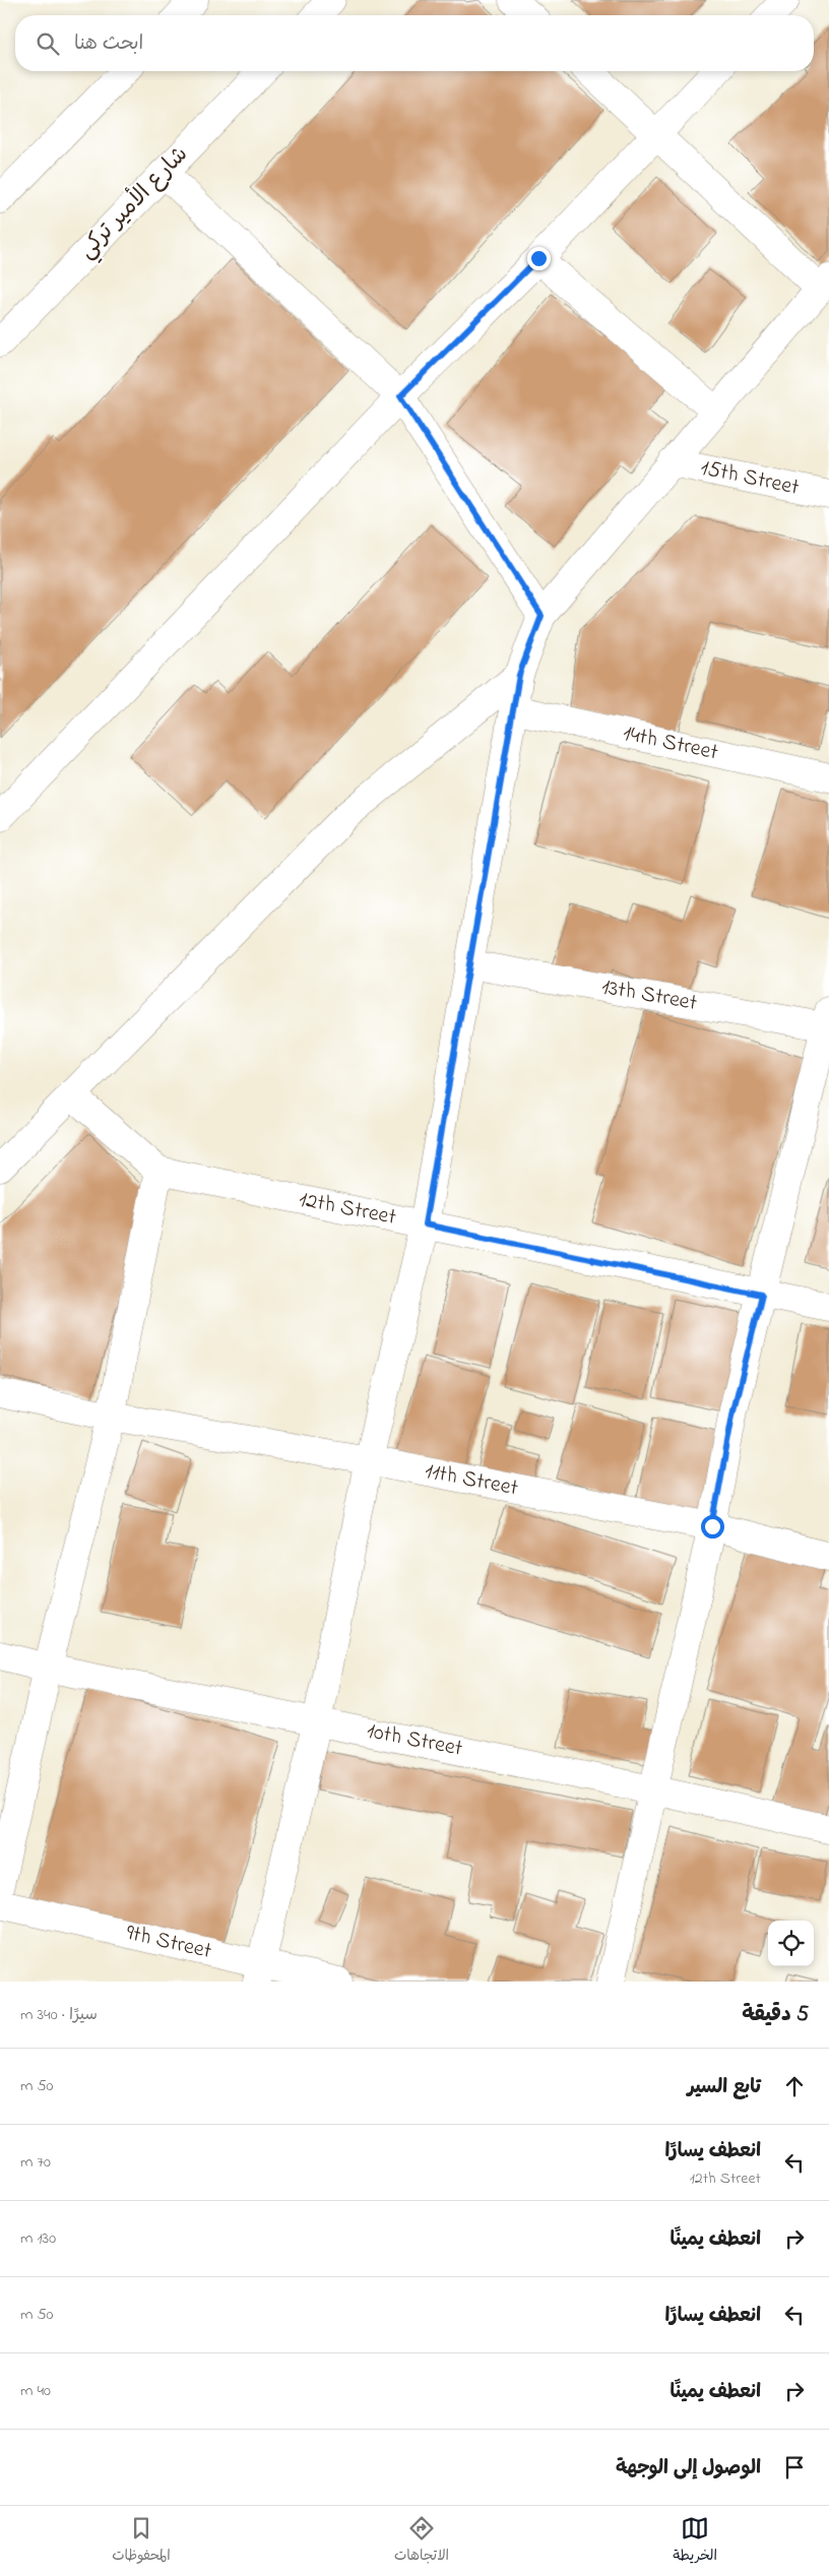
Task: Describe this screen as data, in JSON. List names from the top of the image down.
{
  "streets": {
    "street": [
      "شارع الأمير تركي",
      "15th Street",
      "14th Street",
      "13th Street",
      "12th Street",
      "11th Street",
      "10th Street",
      "9th Street"
    ]
  },
  "page": {
    "search": "ابحث هنا",
    "heading": ["5 دقيقة", "سيرًا · 340 m"],
    "list": [
      ["تابع السير", "50 m"],
      ["انعطف يسارًا", "12th Street", "70 m"],
      ["انعطف يمينًا", "130 m"],
      ["انعطف يسارًا", "50 m"],
      ["انعطف يمينًا", "40 m"],
      "الوصول إلى الوجهة"
    ],
    "nav": ["الخريطة", "الاتجاهات", "المحفوظات"]
  }
}
